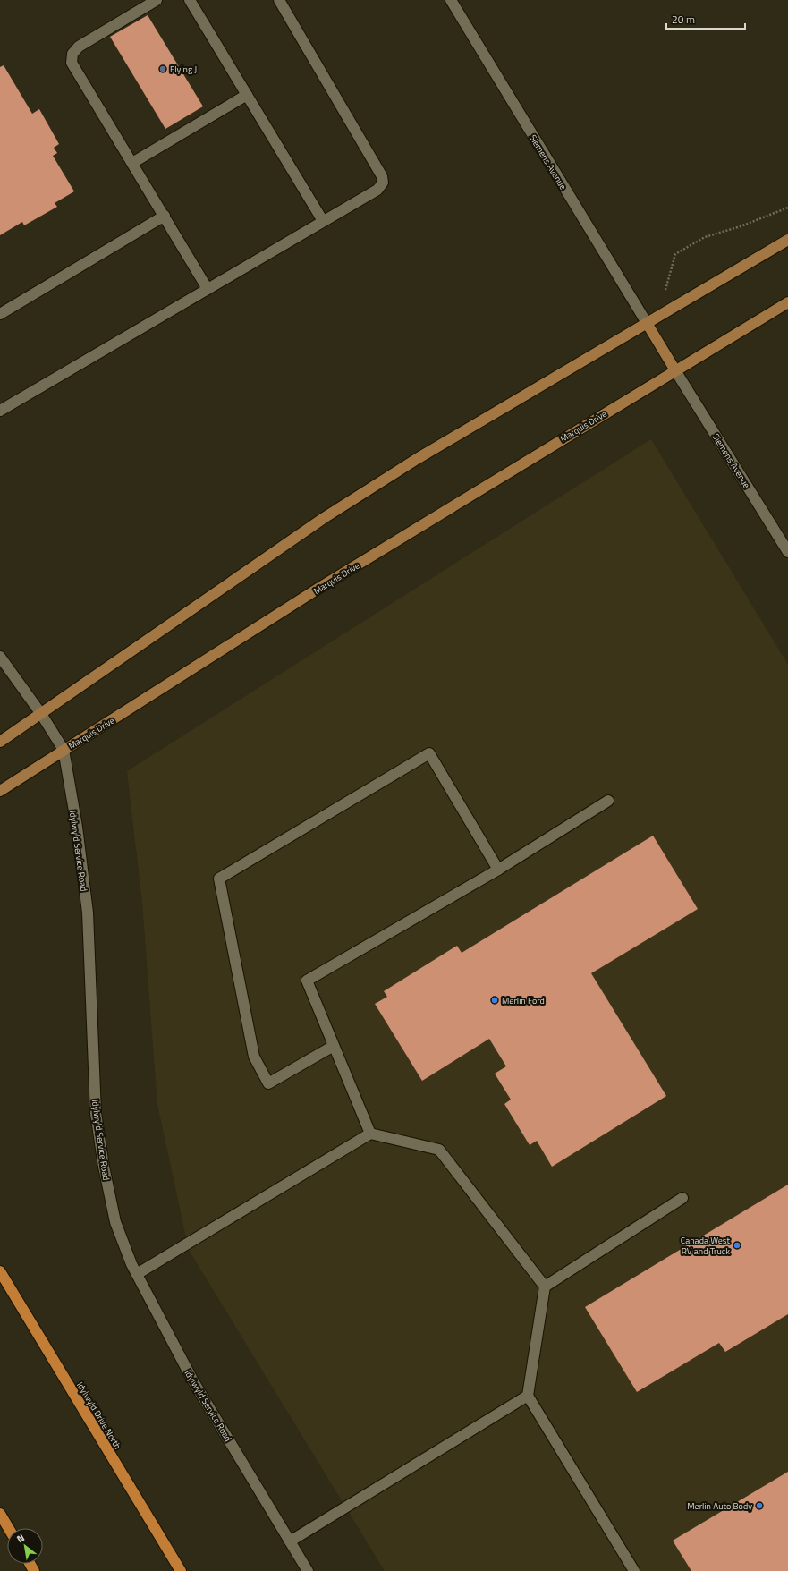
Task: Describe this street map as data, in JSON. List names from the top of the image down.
{
  "streets": {
    "highway": ["Idylwyld Drive North"],
    "main road": ["Marquis Drive"],
    "street": ["Siemens Avenue", "Idylwyld Service Road"]
  },
  "crossings": [
    ["Siemens Avenue", "Marquis Drive"],
    ["Marquis Drive", "Idylwyld Service Road"]
  ],
  "places": [
    "Flying J",
    "Merlin Ford",
    "Canada West RV and Truck",
    "Merlin Auto Body"
  ],
  "scale_bar": "20 m",
  "north": "top left"
}
